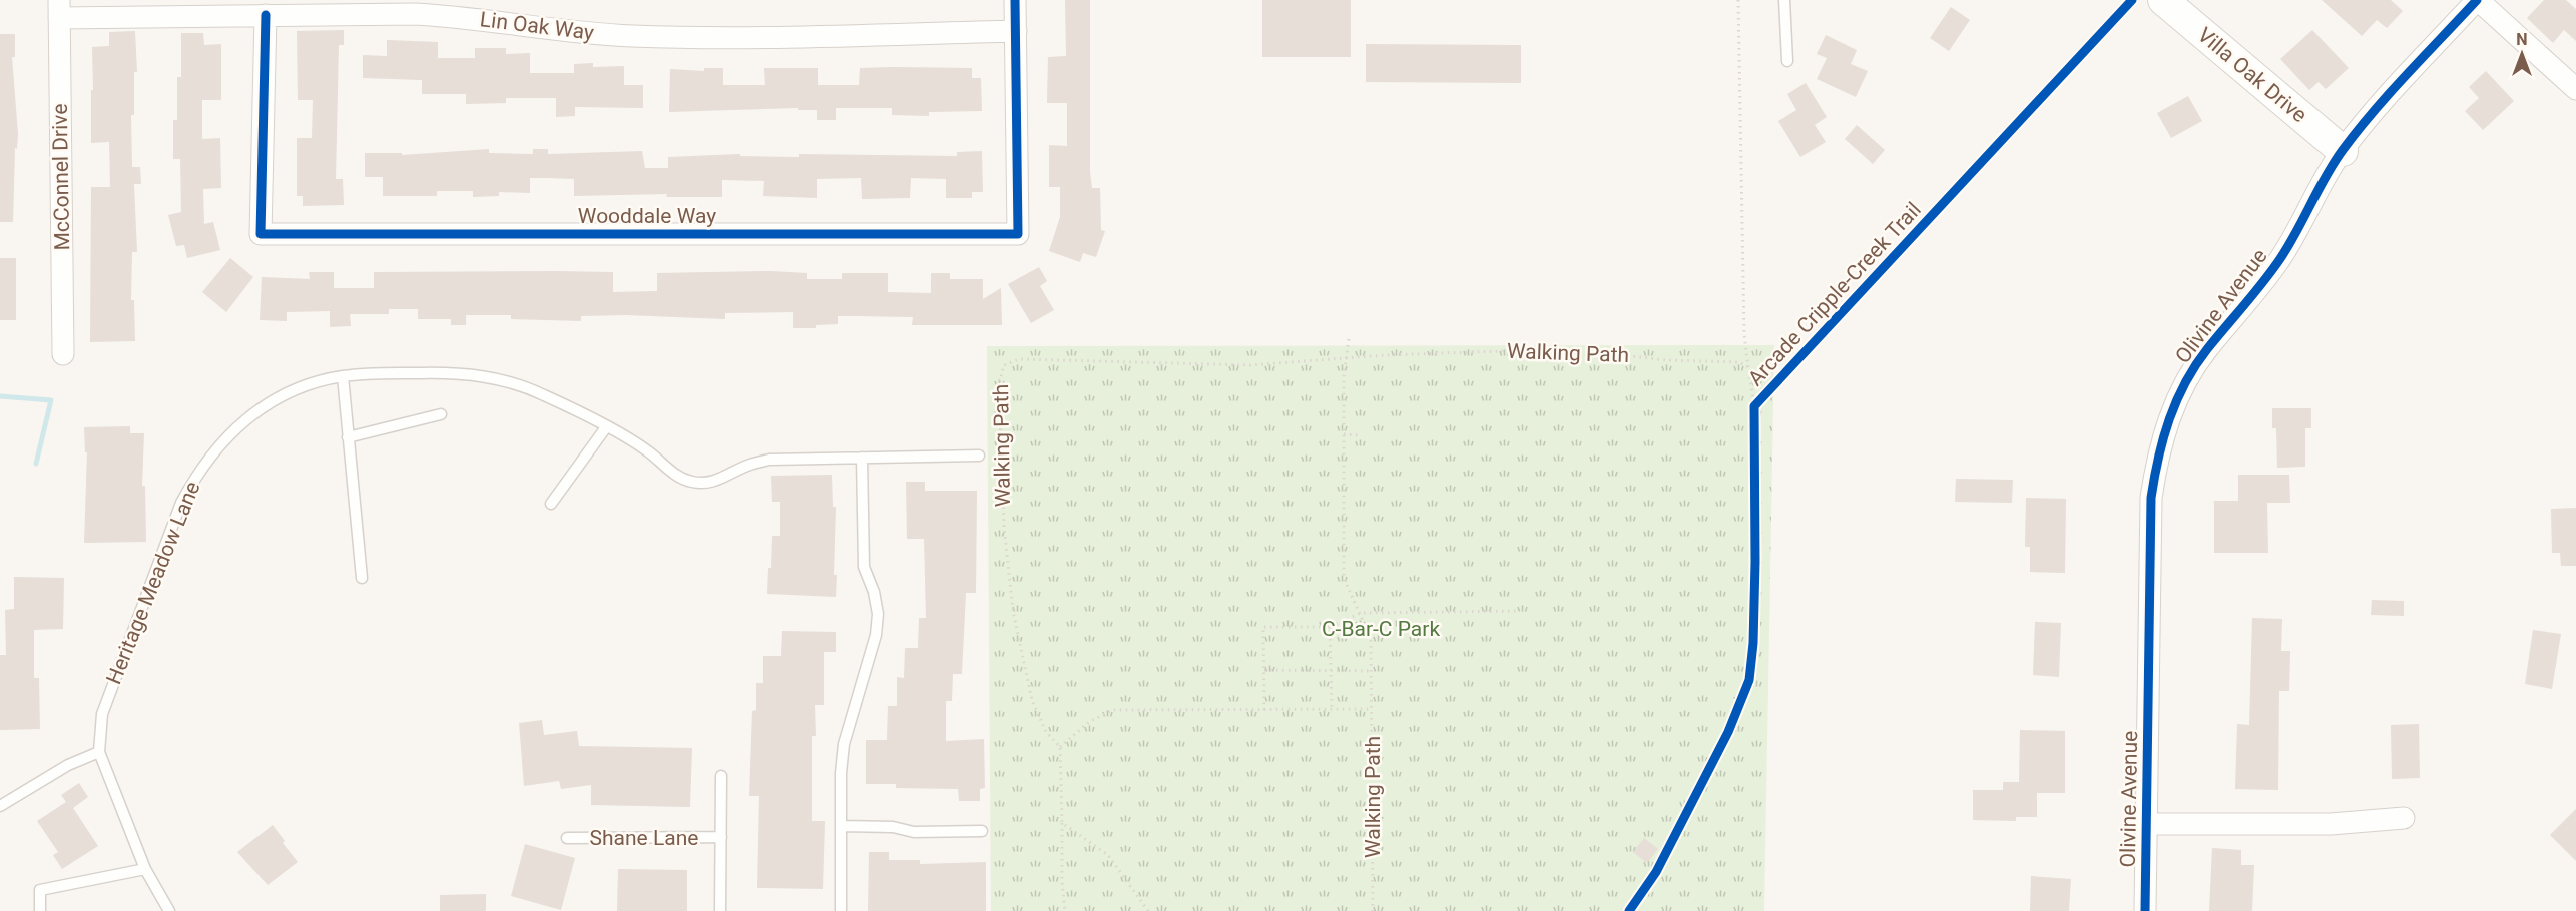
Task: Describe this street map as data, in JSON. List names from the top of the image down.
{
  "streets": {
    "street": [
      "Lin Oak Way",
      "Villa Oak Drive",
      "McConnel Drive",
      "Wooddale Way",
      "Olivine Avenue"
    ],
    "lane": ["Heritage Meadow Lane", "Shane Lane"],
    "path": ["Walking Path"],
    "cycle path": ["Arcade Cripple-Creek Trail"]
  },
  "crossings": [
    ["Lin Oak Way", "McConnel Drive"],
    ["Lin Oak Way", "Wooddale Way"],
    ["Villa Oak Drive", "Olivine Avenue"]
  ],
  "parks": ["C-Bar-C Park"],
  "north": "top"
}
